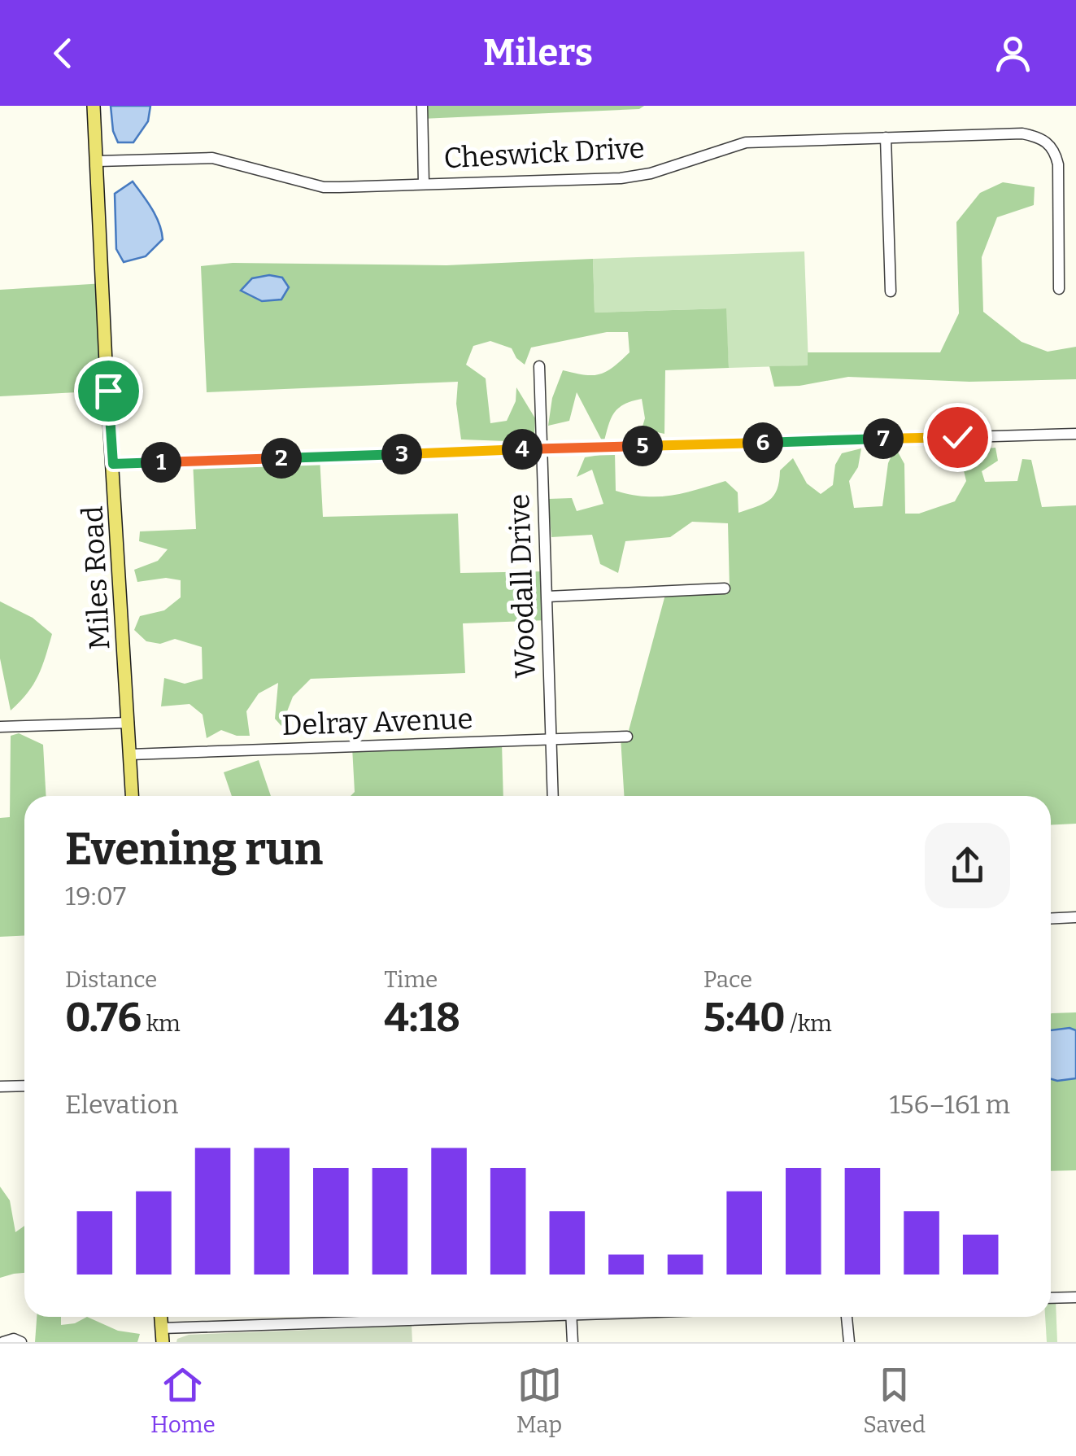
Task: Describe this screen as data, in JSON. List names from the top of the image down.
{
  "streets": {
    "main road": ["Miles Road"],
    "street": ["Cheswick Drive", "Woodall Drive", "Delray Avenue"]
  },
  "crossings": [
    ["Cheswick Drive", "Miles Road"],
    ["Miles Road", "Delray Avenue"],
    ["Woodall Drive", "Delray Avenue"]
  ],
  "page": {
    "header": "Milers",
    "pins": [
      "7",
      "6",
      "5",
      "4",
      "3",
      "2",
      "1"
    ],
    "heading": ["Evening run", "19:07"],
    "stats": [
      ["Distance", "0.76 km"],
      ["Time", "4:18"],
      ["Pace", "5:40 /km"]
    ],
    "chart": ["Elevation", "156–161 m"],
    "tabs": ["Home", "Map", "Saved"]
  }
}
